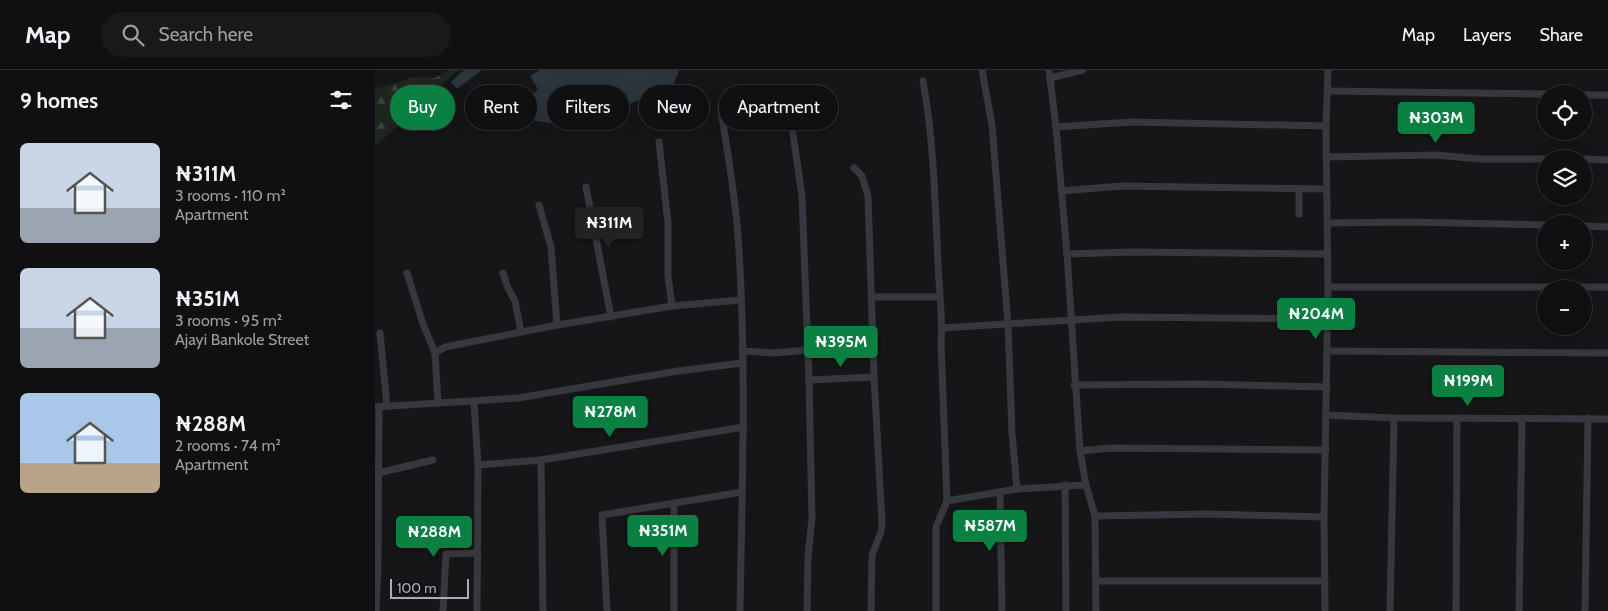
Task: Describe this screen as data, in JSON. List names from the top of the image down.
{
  "scale_bar": "100 m",
  "page": {
    "header": "Map",
    "search": "Search here",
    "nav": ["Map", "Layers", "Share"],
    "heading": "9 homes",
    "map_buttons": ["+", "−"],
    "chip": [
      "Buy",
      "Rent",
      "Filters",
      "New",
      "Apartment"
    ],
    "price": [
      "₦303M",
      "₦311M",
      "₦204M",
      "₦395M",
      "₦199M",
      "₦278M",
      "₦587M",
      "₦351M",
      "₦288M"
    ],
    "list": [
      {
        "name": "₦311M",
        "note": "3 rooms · 110 m² · Apartment"
      },
      {
        "name": "₦351M",
        "note": "3 rooms · 95 m² · Ajayi Bankole Street"
      },
      {
        "name": "₦288M",
        "note": "2 rooms · 74 m² · Apartment"
      }
    ],
    "scale": "100 m"
  }
}
